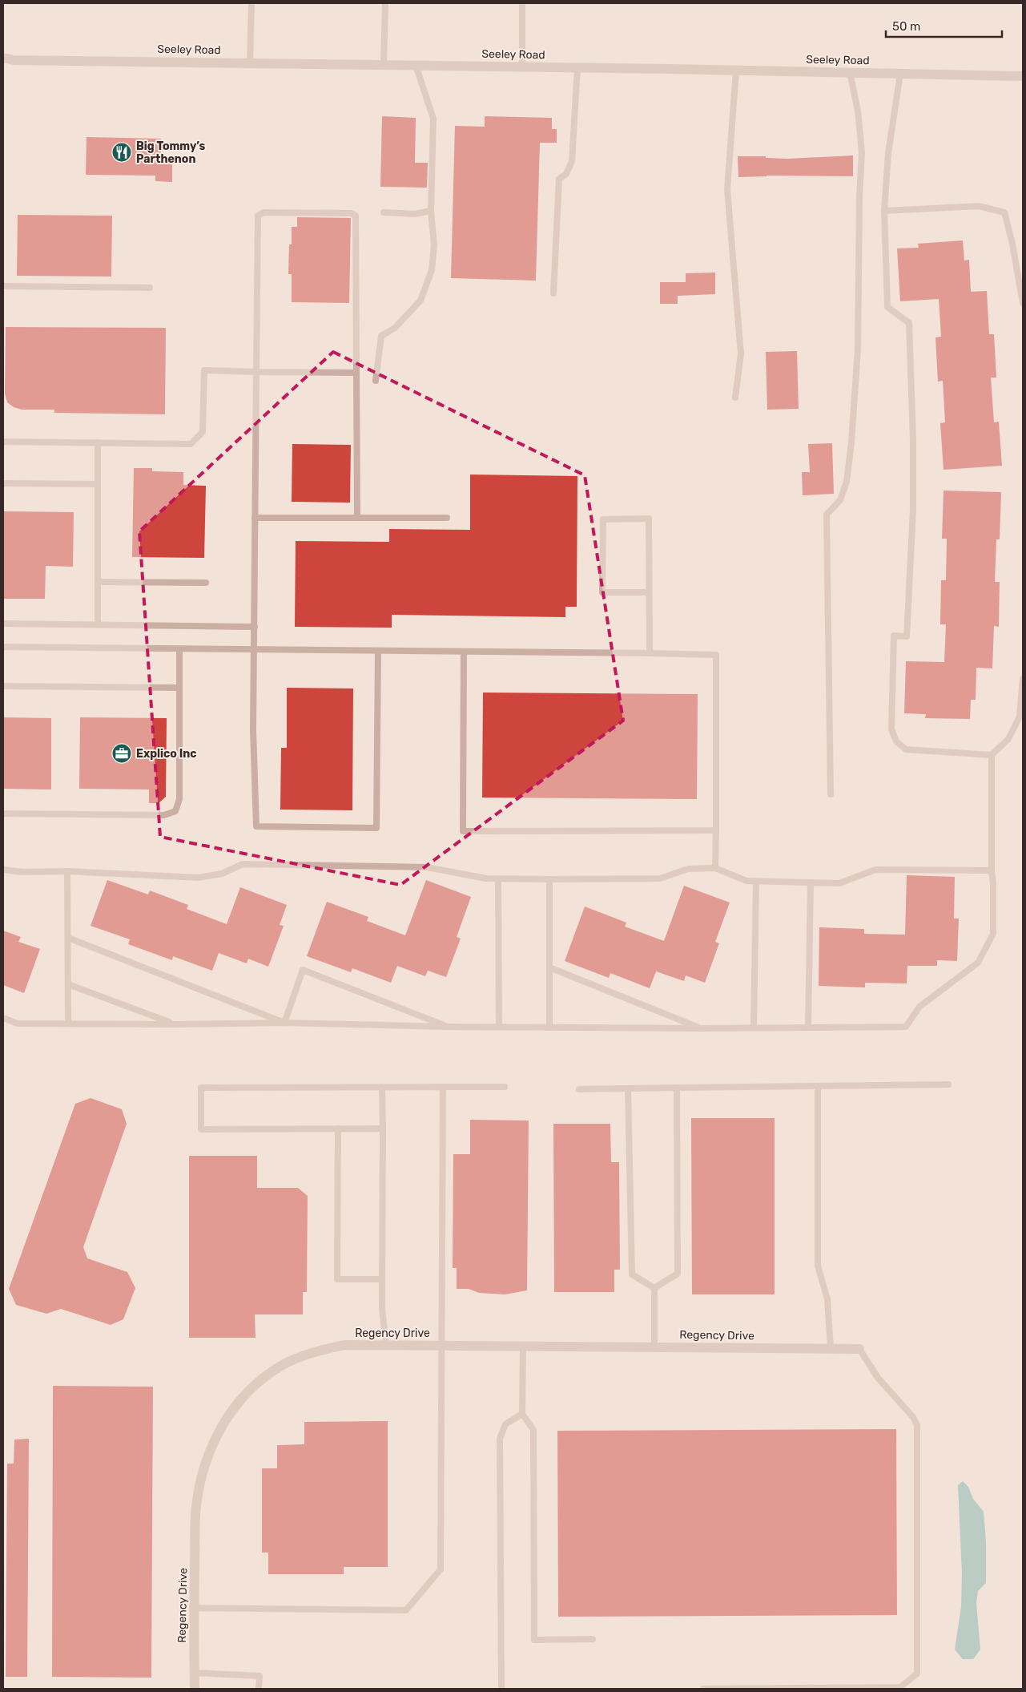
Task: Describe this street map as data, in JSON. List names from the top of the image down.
{
  "streets": {
    "street": ["Seeley Road", "Regency Drive"]
  },
  "places": {
    "restaurant": ["Big Tommy’s Parthenon"],
    "office": ["Explico Inc"]
  },
  "scale_bar": "50 m"
}
